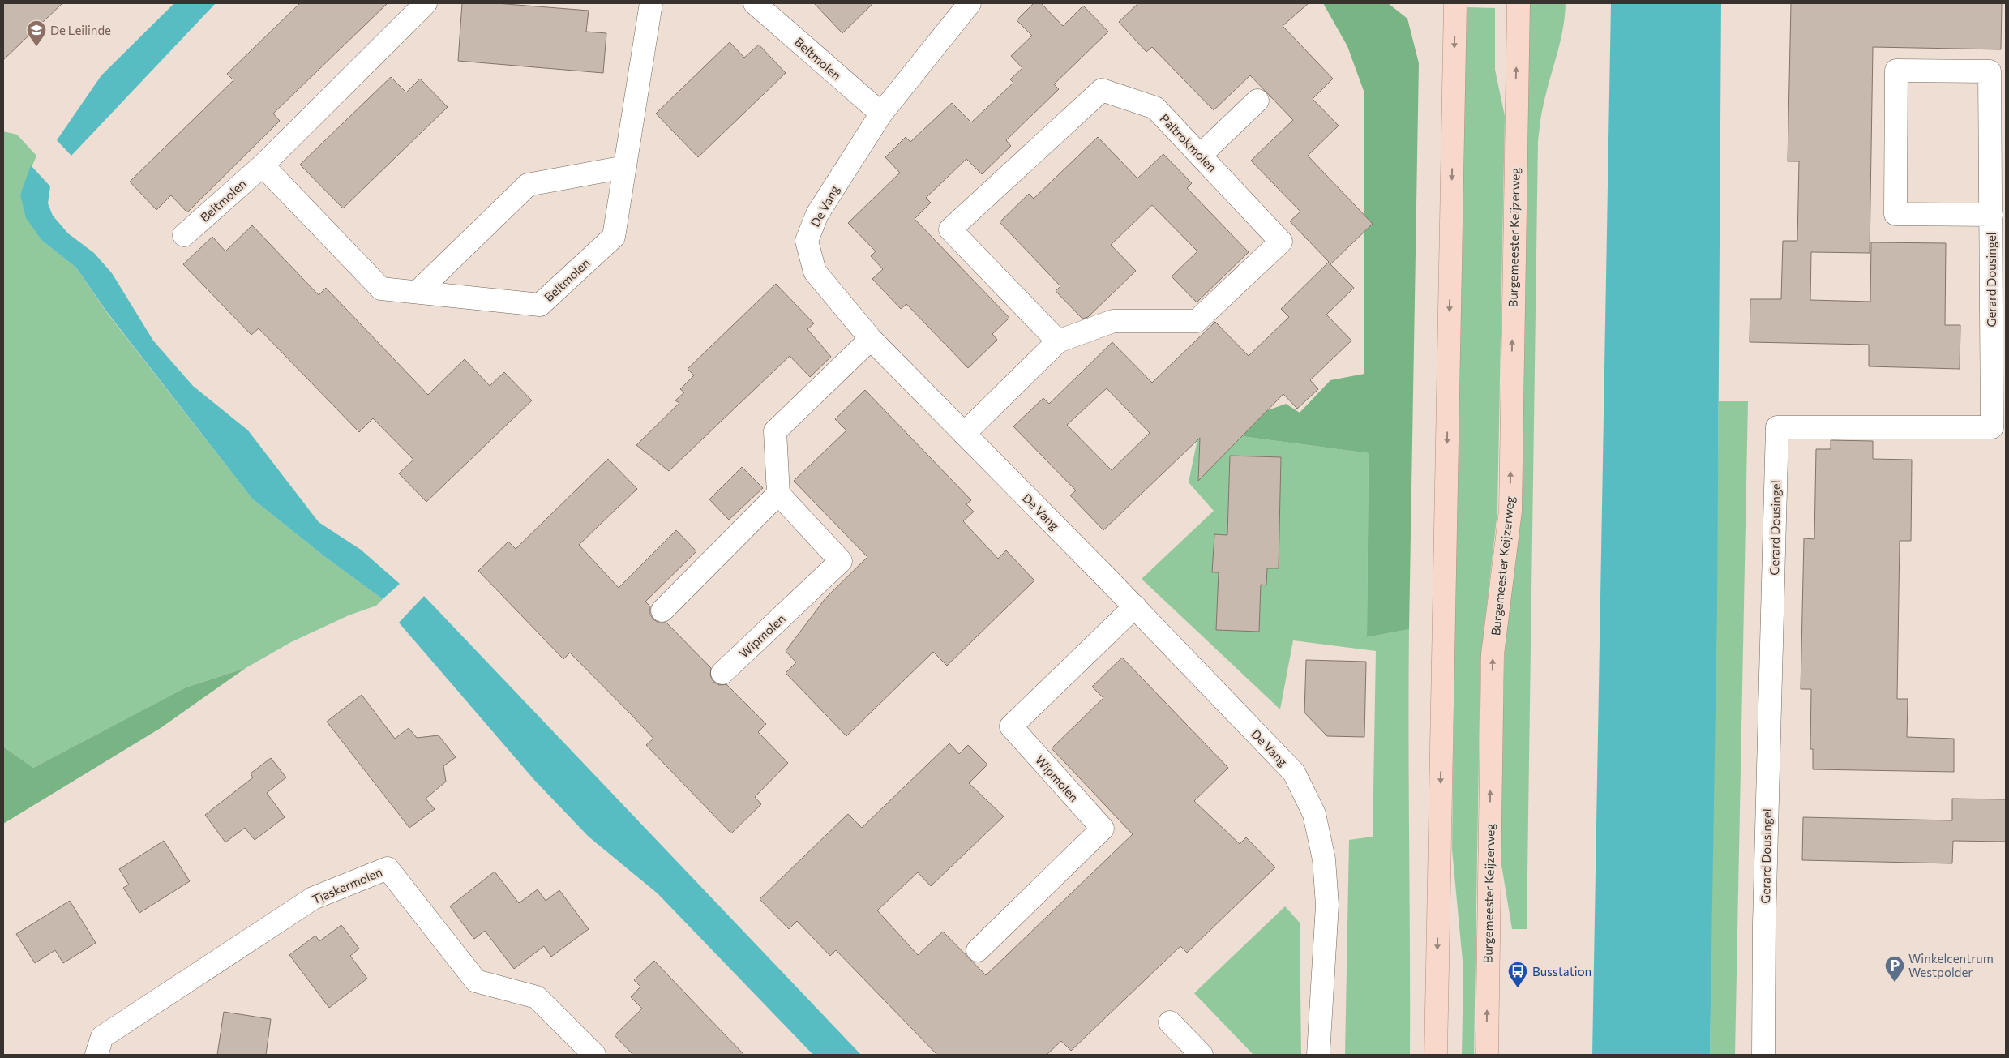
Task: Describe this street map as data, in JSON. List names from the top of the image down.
{
  "streets": {
    "main road": ["Burgemeester Keijzerweg"],
    "street": [
      "Beltmolen",
      "Paltrokmolen",
      "De Vang",
      "Gerard Dousingel",
      "Wipmolen",
      "Tjaskermolen"
    ]
  },
  "crossings": [
    ["Beltmolen", "De Vang"],
    ["Paltrokmolen", "De Vang"],
    ["De Vang", "Wipmolen"]
  ],
  "places": {
    "school or university": ["De Leilinde"],
    "parking": ["Winkelcentrum Westpolder"],
    "bus stop": ["Busstation"]
  }
}
